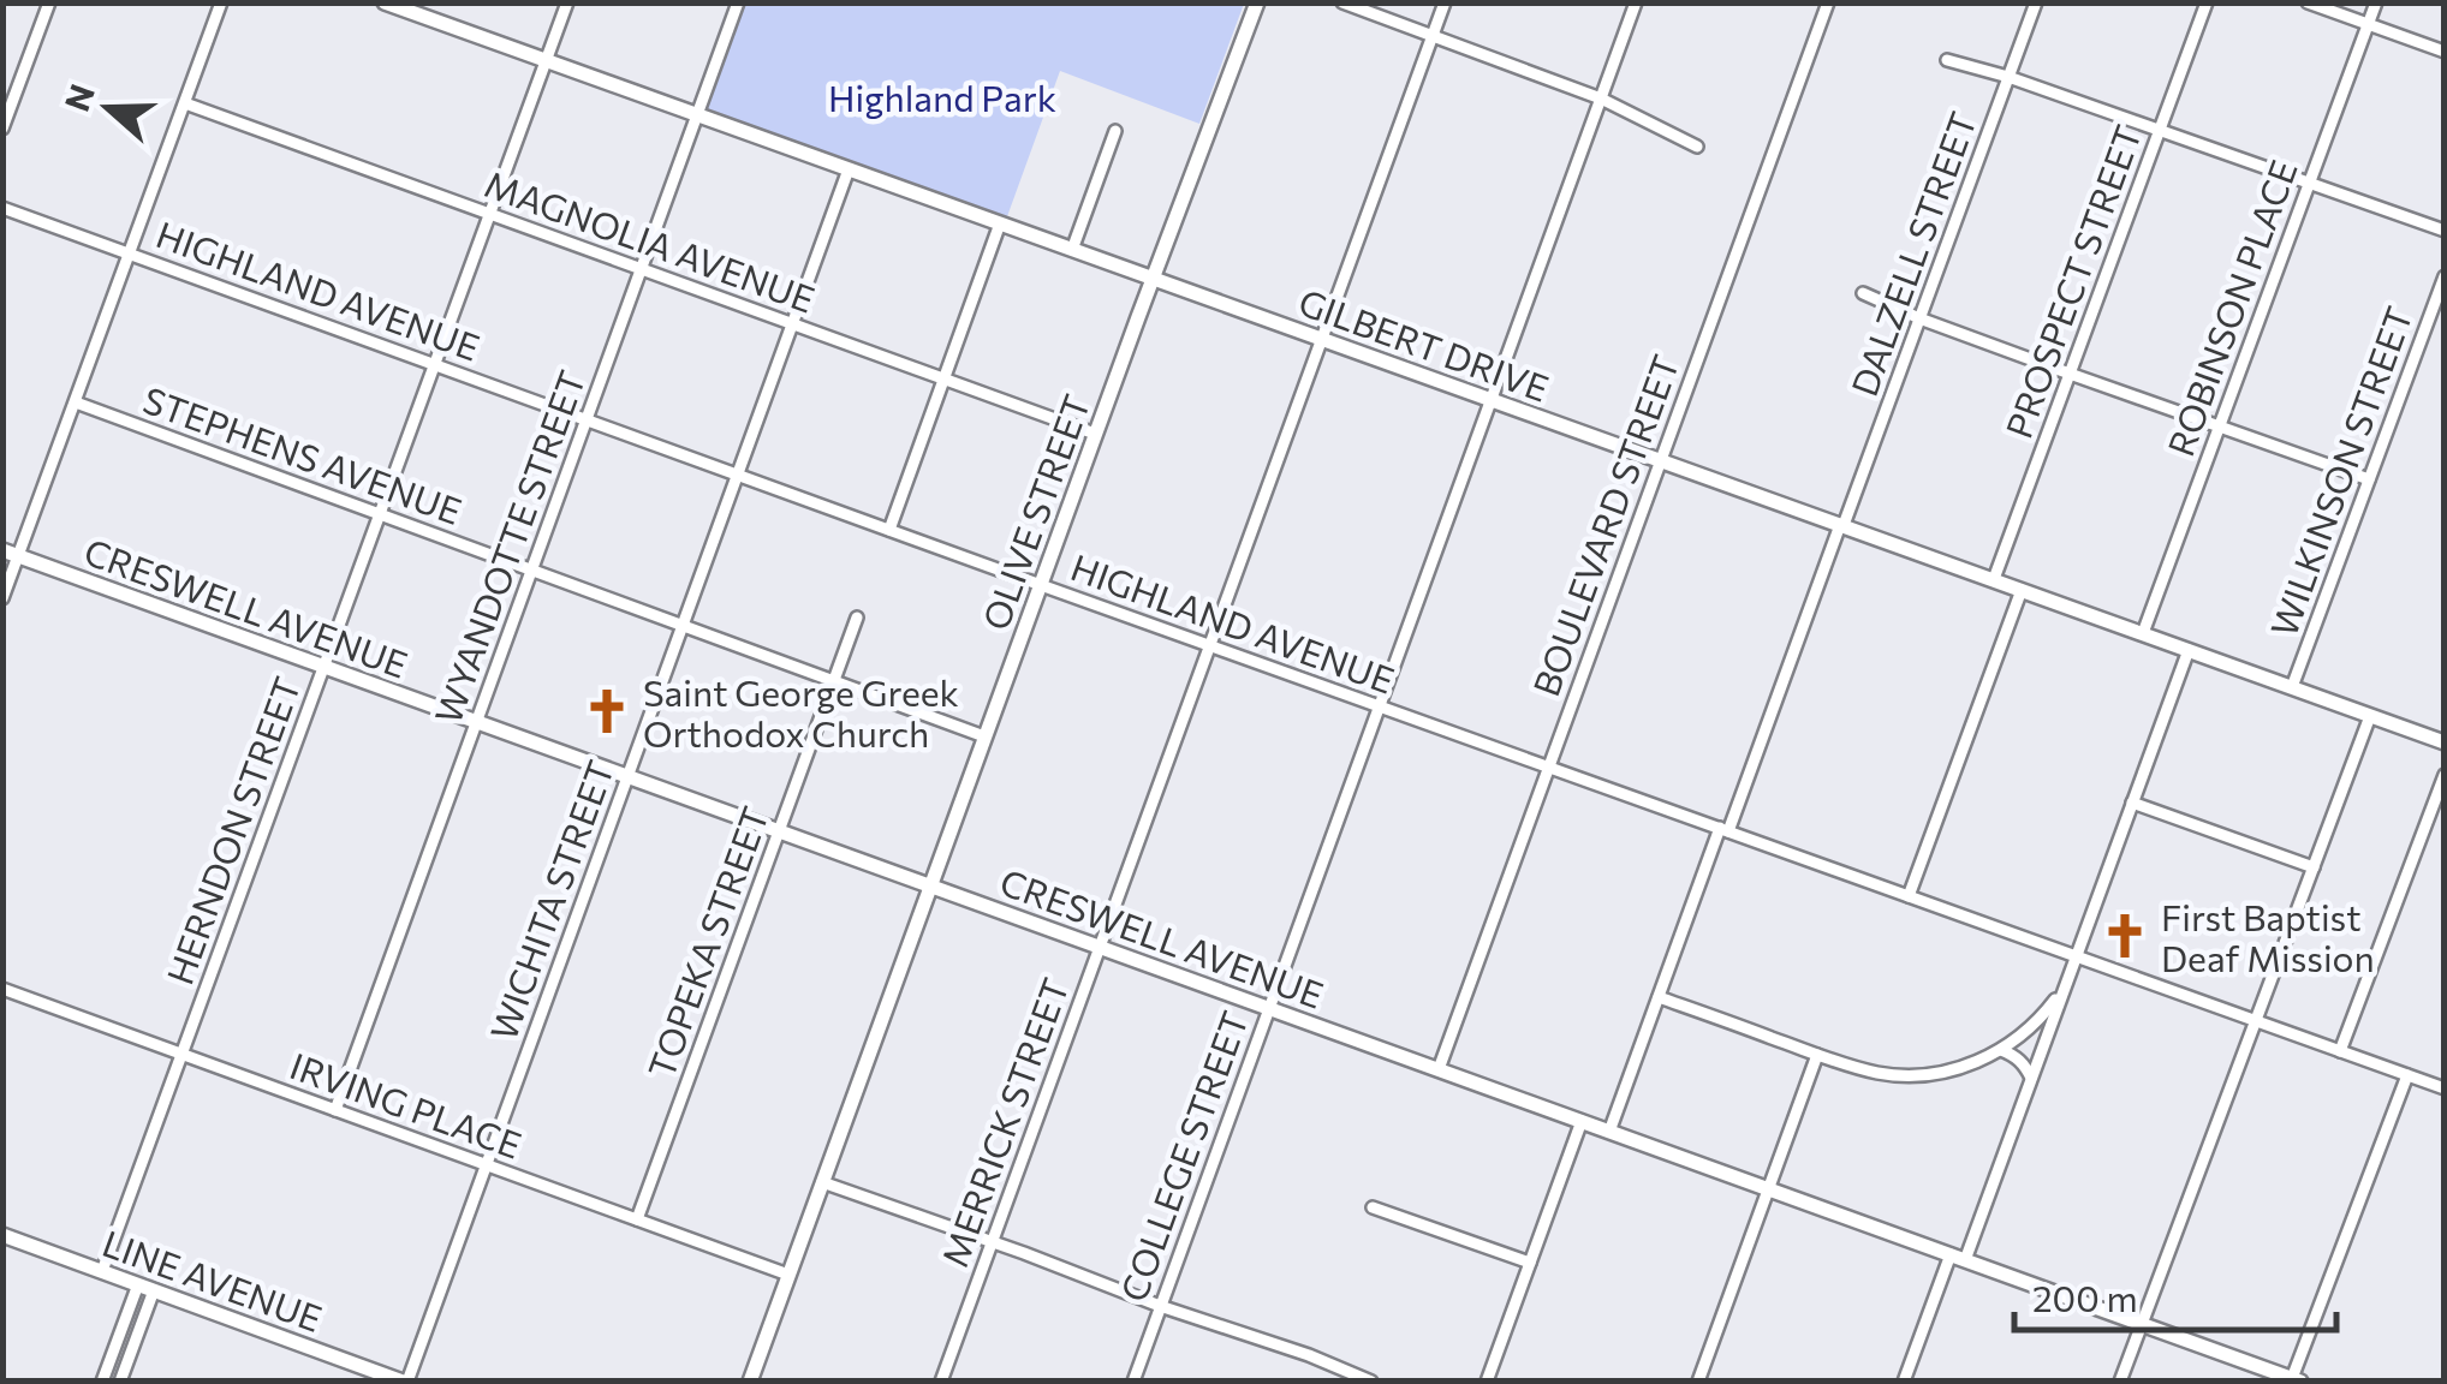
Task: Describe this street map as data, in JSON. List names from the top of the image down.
{
  "streets": {
    "street": [
      "MAGNOLIA AVENUE",
      "DALZELL STREET",
      "PROSPECT STREET",
      "HIGHLAND AVENUE",
      "ROBINSON PLACE",
      "GILBERT DRIVE",
      "STEPHENS AVENUE",
      "WILKINSON STREET",
      "OLIVE STREET",
      "BOULEVARD STREET",
      "WYANDOTTE STREET",
      "CRESWELL AVENUE",
      "HERNDON STREET",
      "WICHITA STREET",
      "TOPEKA STREET",
      "IRVING PLACE",
      "MERRICK STREET",
      "COLLEGE STREET",
      "LINE AVENUE"
    ]
  },
  "crossings": [
    ["MAGNOLIA AVENUE", "OLIVE STREET"],
    ["MAGNOLIA AVENUE", "WYANDOTTE STREET"],
    ["MAGNOLIA AVENUE", "HERNDON STREET"],
    ["MAGNOLIA AVENUE", "WICHITA STREET"],
    ["DALZELL STREET", "HIGHLAND AVENUE"],
    ["DALZELL STREET", "GILBERT DRIVE"],
    ["DALZELL STREET", "CRESWELL AVENUE"],
    ["PROSPECT STREET", "GILBERT DRIVE"],
    ["HIGHLAND AVENUE", "OLIVE STREET"],
    ["HIGHLAND AVENUE", "BOULEVARD STREET"],
    ["HIGHLAND AVENUE", "WYANDOTTE STREET"],
    ["HIGHLAND AVENUE", "HERNDON STREET"],
    ["HIGHLAND AVENUE", "WICHITA STREET"],
    ["HIGHLAND AVENUE", "MERRICK STREET"],
    ["HIGHLAND AVENUE", "COLLEGE STREET"],
    ["ROBINSON PLACE", "GILBERT DRIVE"],
    ["GILBERT DRIVE", "WILKINSON STREET"],
    ["GILBERT DRIVE", "OLIVE STREET"],
    ["GILBERT DRIVE", "BOULEVARD STREET"],
    ["GILBERT DRIVE", "WYANDOTTE STREET"],
    ["GILBERT DRIVE", "HERNDON STREET"],
    ["GILBERT DRIVE", "WICHITA STREET"],
    ["GILBERT DRIVE", "MERRICK STREET"],
    ["GILBERT DRIVE", "COLLEGE STREET"],
    ["STEPHENS AVENUE", "OLIVE STREET"],
    ["STEPHENS AVENUE", "WYANDOTTE STREET"],
    ["STEPHENS AVENUE", "HERNDON STREET"],
    ["STEPHENS AVENUE", "WICHITA STREET"],
    ["STEPHENS AVENUE", "TOPEKA STREET"],
    ["OLIVE STREET", "CRESWELL AVENUE"],
    ["OLIVE STREET", "IRVING PLACE"],
    ["BOULEVARD STREET", "CRESWELL AVENUE"],
    ["WYANDOTTE STREET", "CRESWELL AVENUE"],
    ["WYANDOTTE STREET", "IRVING PLACE"],
    ["CRESWELL AVENUE", "HERNDON STREET"],
    ["CRESWELL AVENUE", "WICHITA STREET"],
    ["CRESWELL AVENUE", "TOPEKA STREET"],
    ["CRESWELL AVENUE", "MERRICK STREET"],
    ["CRESWELL AVENUE", "COLLEGE STREET"],
    ["HERNDON STREET", "IRVING PLACE"],
    ["HERNDON STREET", "LINE AVENUE"],
    ["WICHITA STREET", "IRVING PLACE"],
    ["WICHITA STREET", "LINE AVENUE"],
    ["TOPEKA STREET", "IRVING PLACE"]
  ],
  "parks": ["Highland Park"],
  "places": {
    "church": ["Saint George Greek Orthodox Church", "First Baptist Deaf Mission"]
  },
  "scale_bar": "200 m",
  "north": "left"
}
